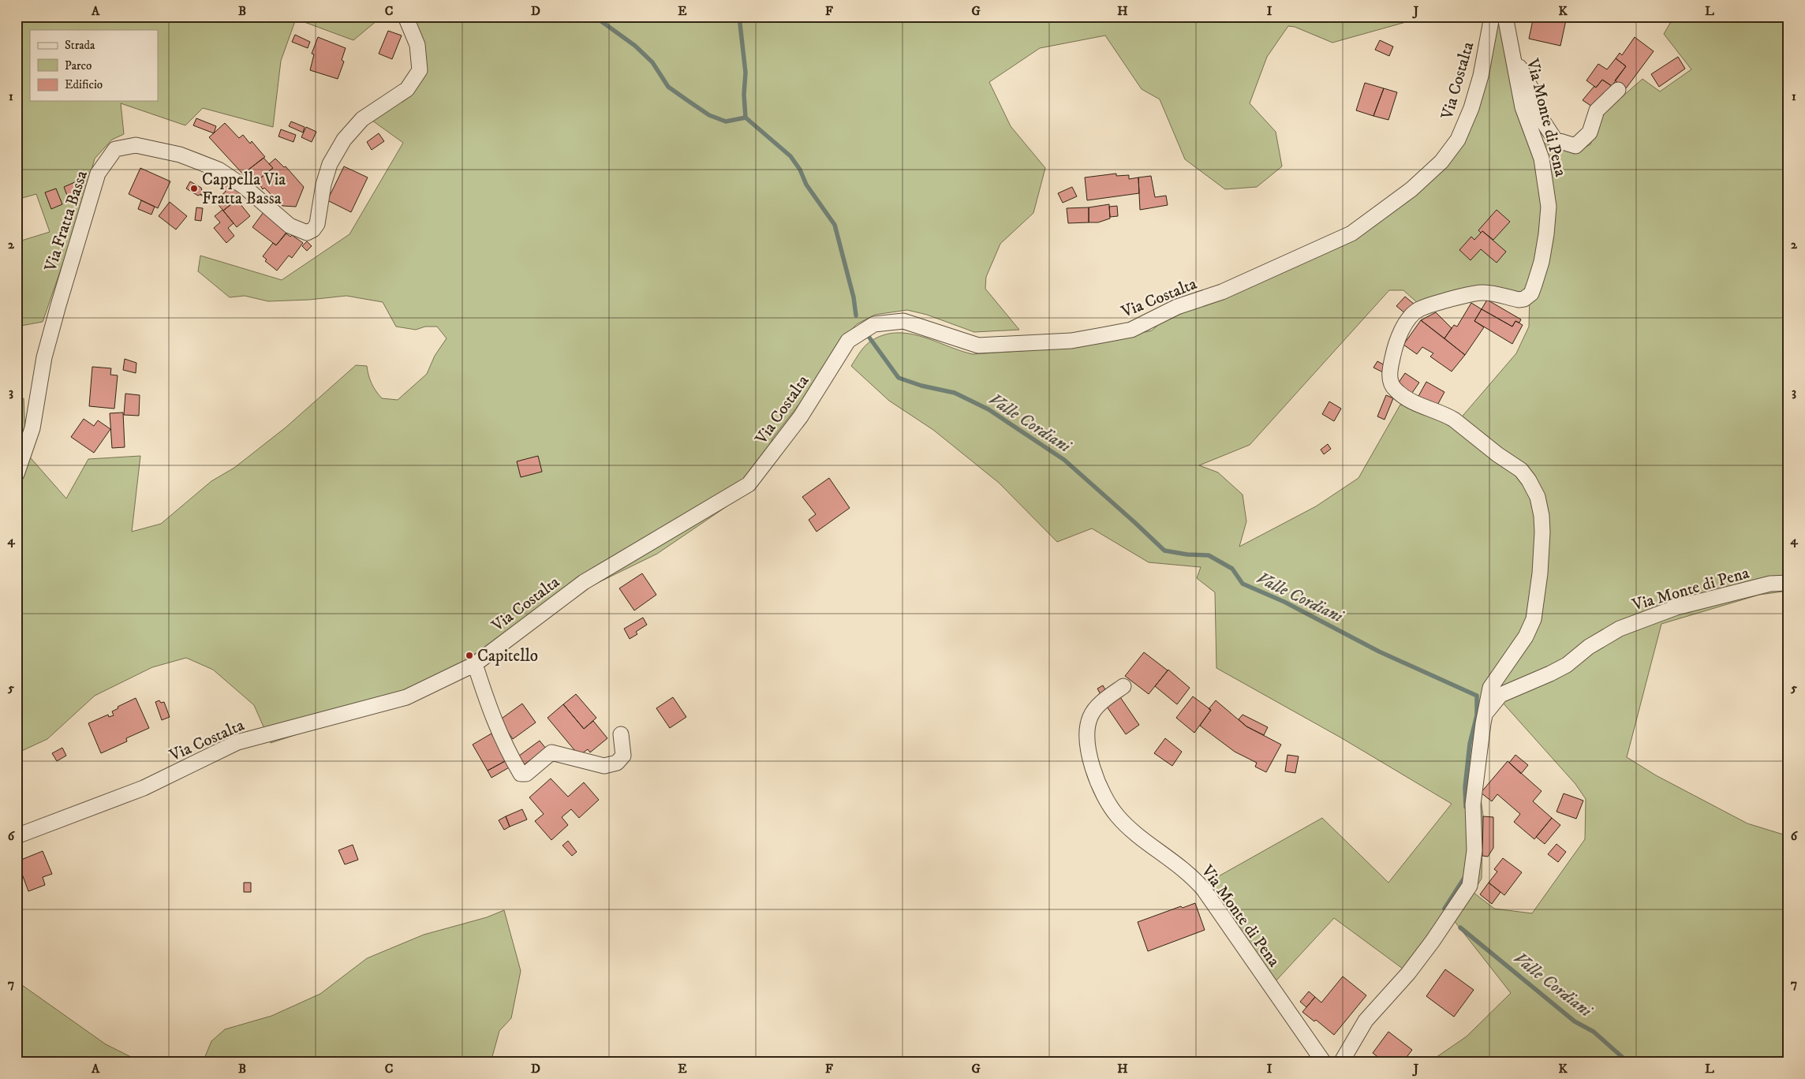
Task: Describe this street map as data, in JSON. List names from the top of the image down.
{
  "streets": {
    "street": ["Via Costalta", "Via Monte di Pena", "Via Fratta Bassa"]
  },
  "water": ["Valle Cordiani"],
  "places": ["Cappella Via Fratta Bassa", "Capitello"],
  "legend": ["Strada", "Parco", "Edificio"],
  "grid": {
    "columns": [
      "A",
      "B",
      "C",
      "D",
      "E",
      "F",
      "G",
      "H",
      "I",
      "J",
      "K",
      "L"
    ],
    "rows": [
      "1",
      "2",
      "3",
      "4",
      "5",
      "6",
      "7"
    ]
  }
}
